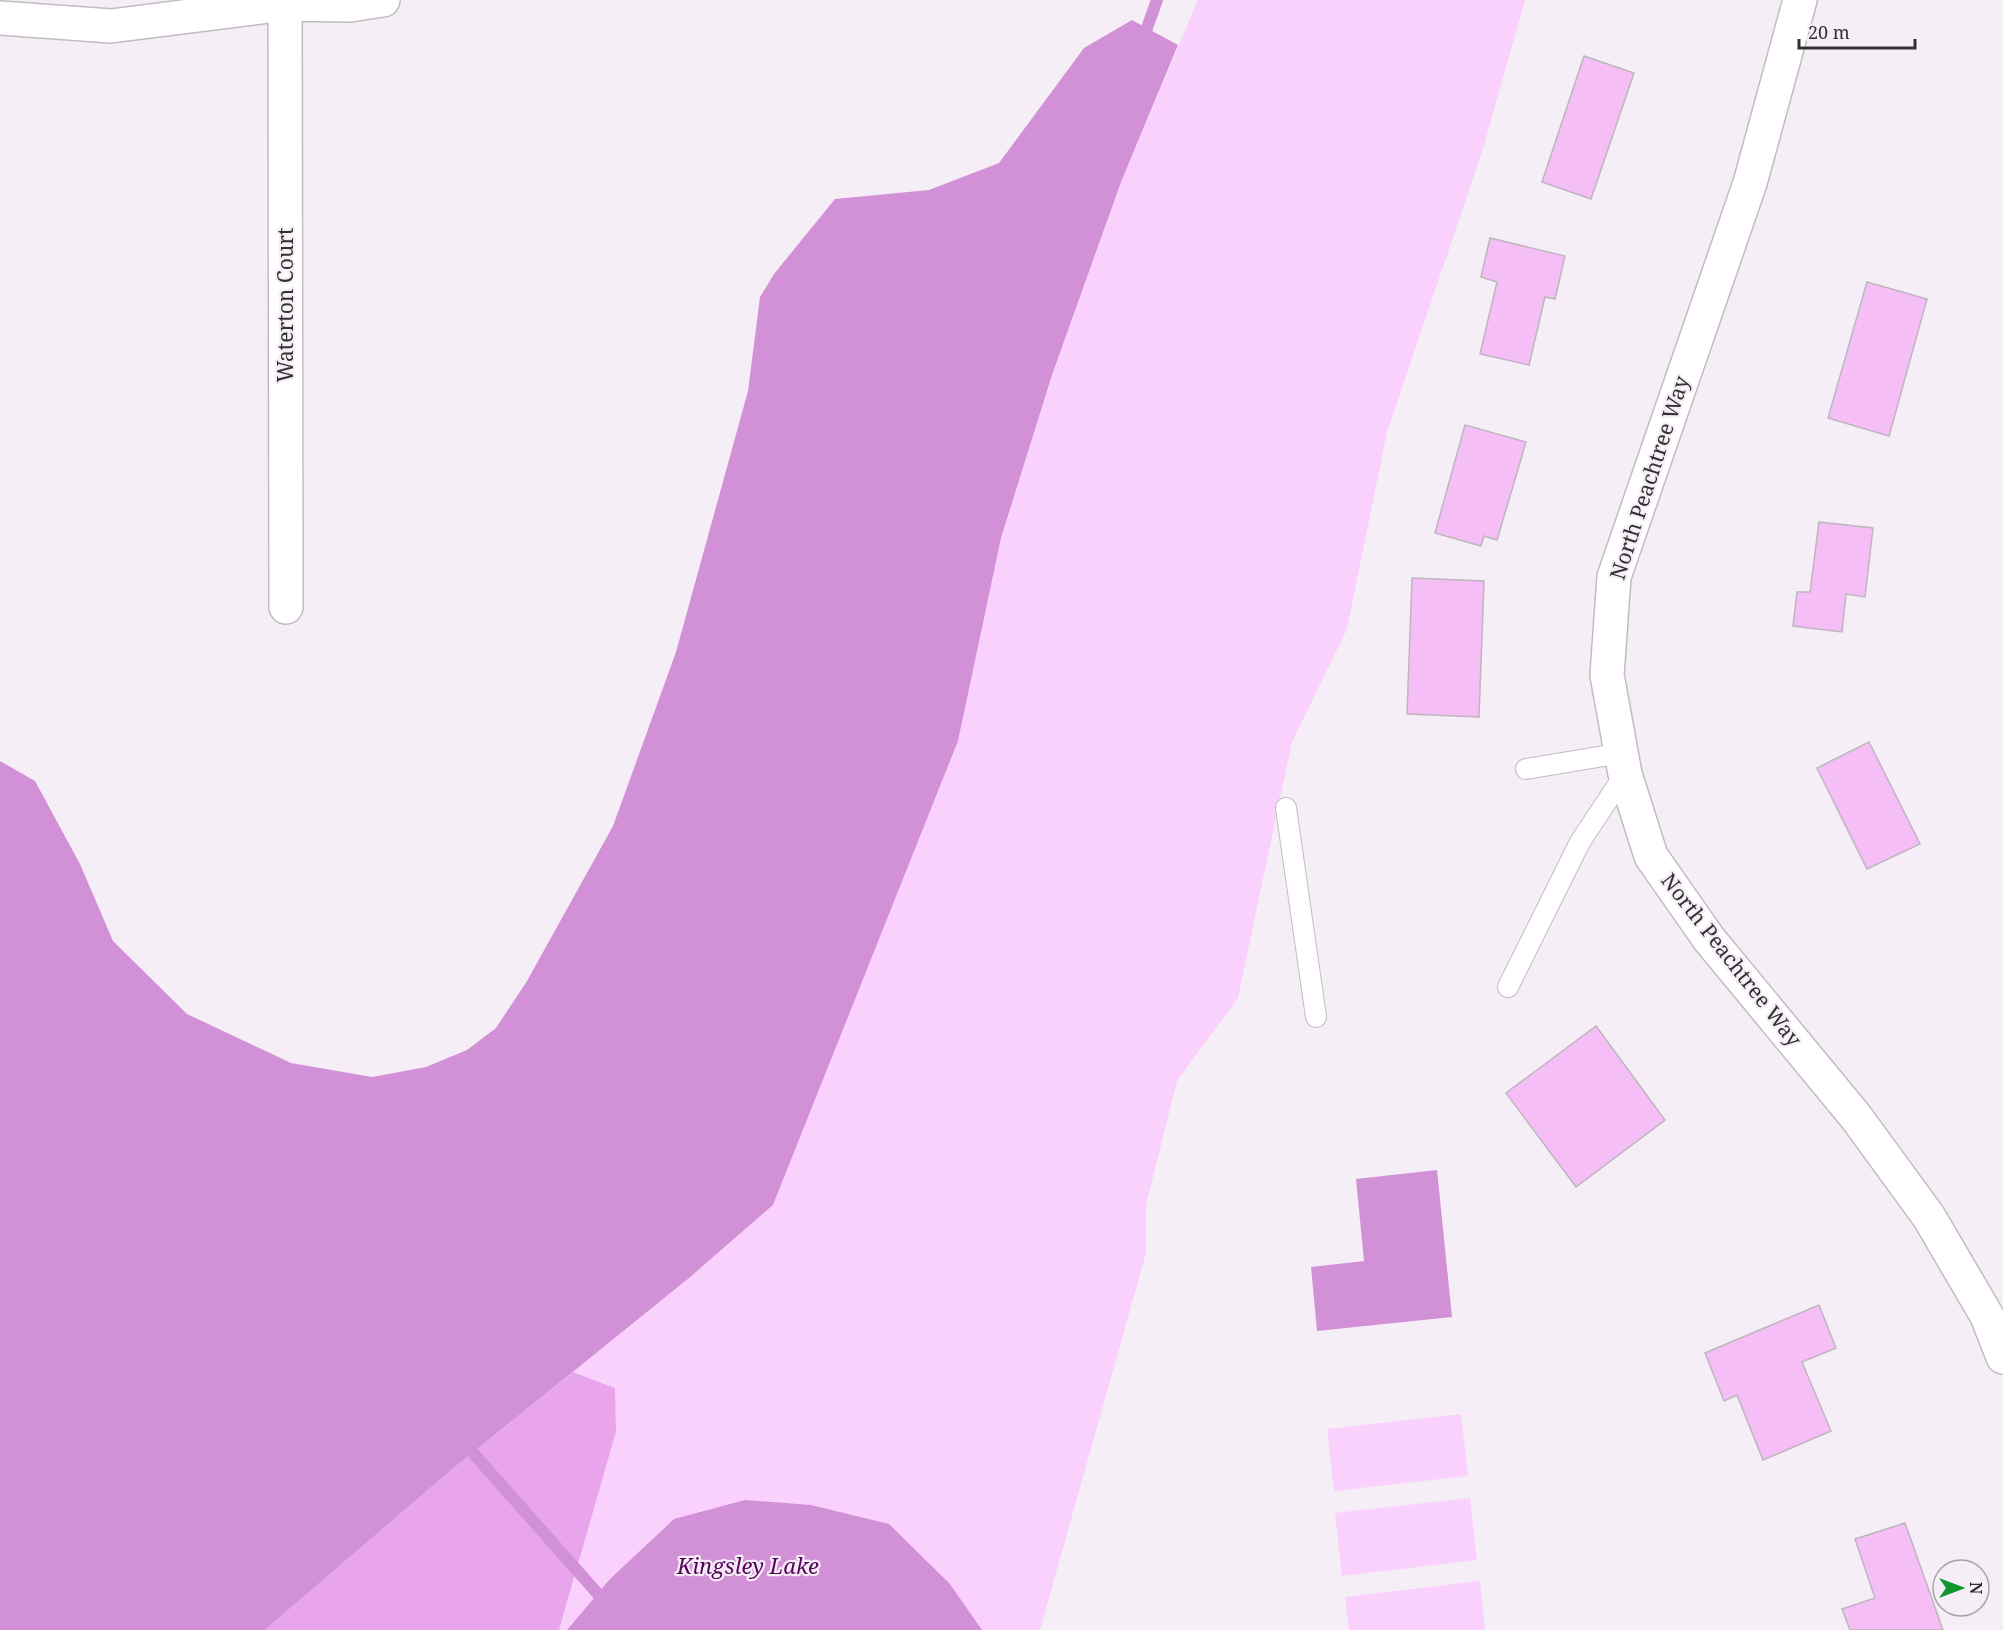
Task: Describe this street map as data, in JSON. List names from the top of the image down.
{
  "streets": {
    "street": ["Waterton Court", "North Peachtree Way"]
  },
  "water": ["Kingsley Lake"],
  "scale_bar": "20 m",
  "north": "right"
}
